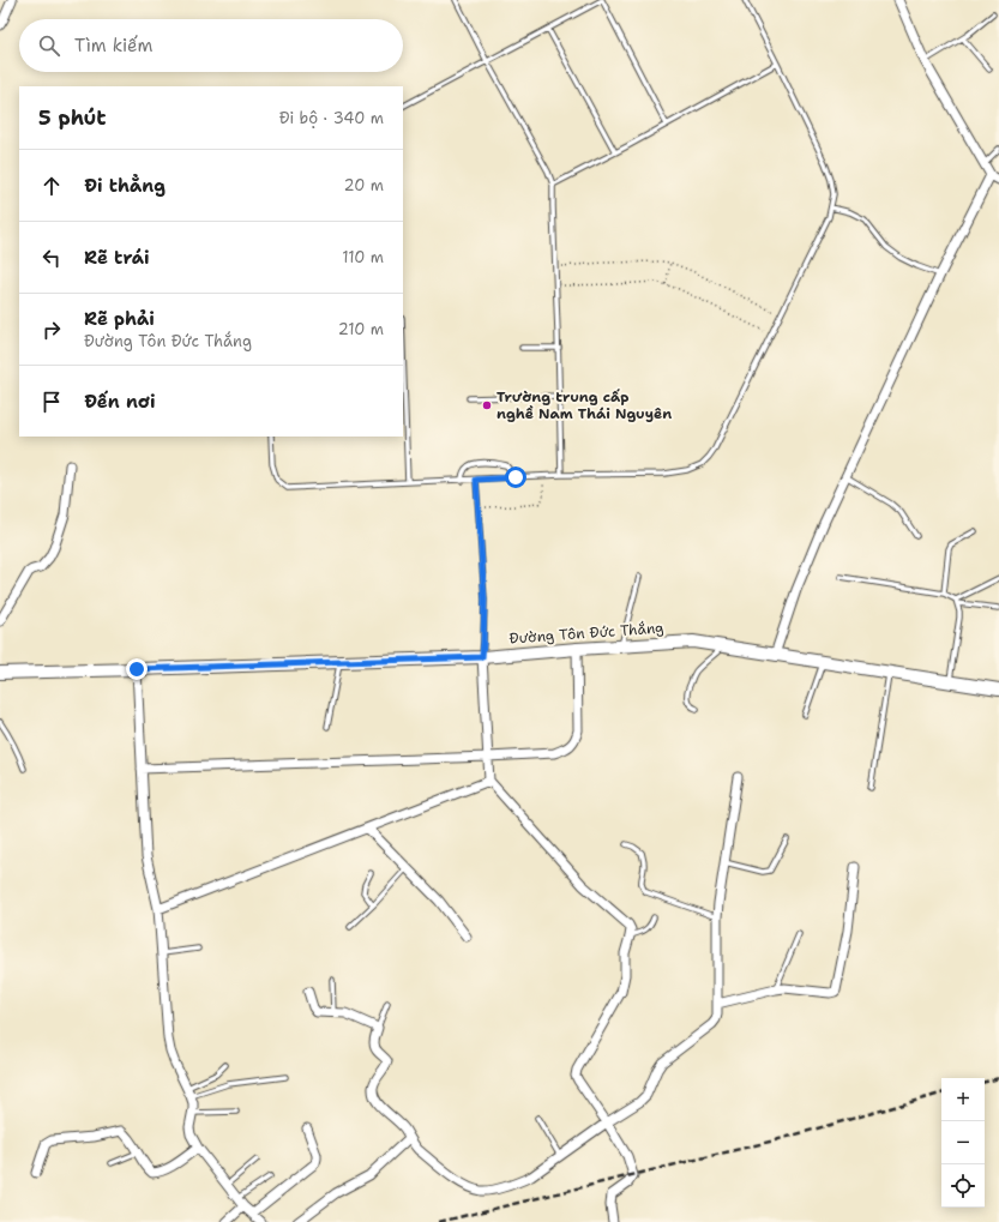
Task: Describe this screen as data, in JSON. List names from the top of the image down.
{
  "streets": {
    "main road": ["Đường Tôn Đức Thắng"]
  },
  "places": ["Trường trung cấp nghề Nam Thái Nguyên"],
  "page": {
    "search": "Tìm kiếm",
    "heading": ["5 phút", "Đi bộ · 340 m"],
    "list": [
      ["Đi thẳng", "20 m"],
      ["Rẽ trái", "110 m"],
      ["Rẽ phải", "Đường Tôn Đức Thắng", "210 m"],
      "Đến nơi"
    ],
    "map_buttons": ["+", "−"]
  }
}
